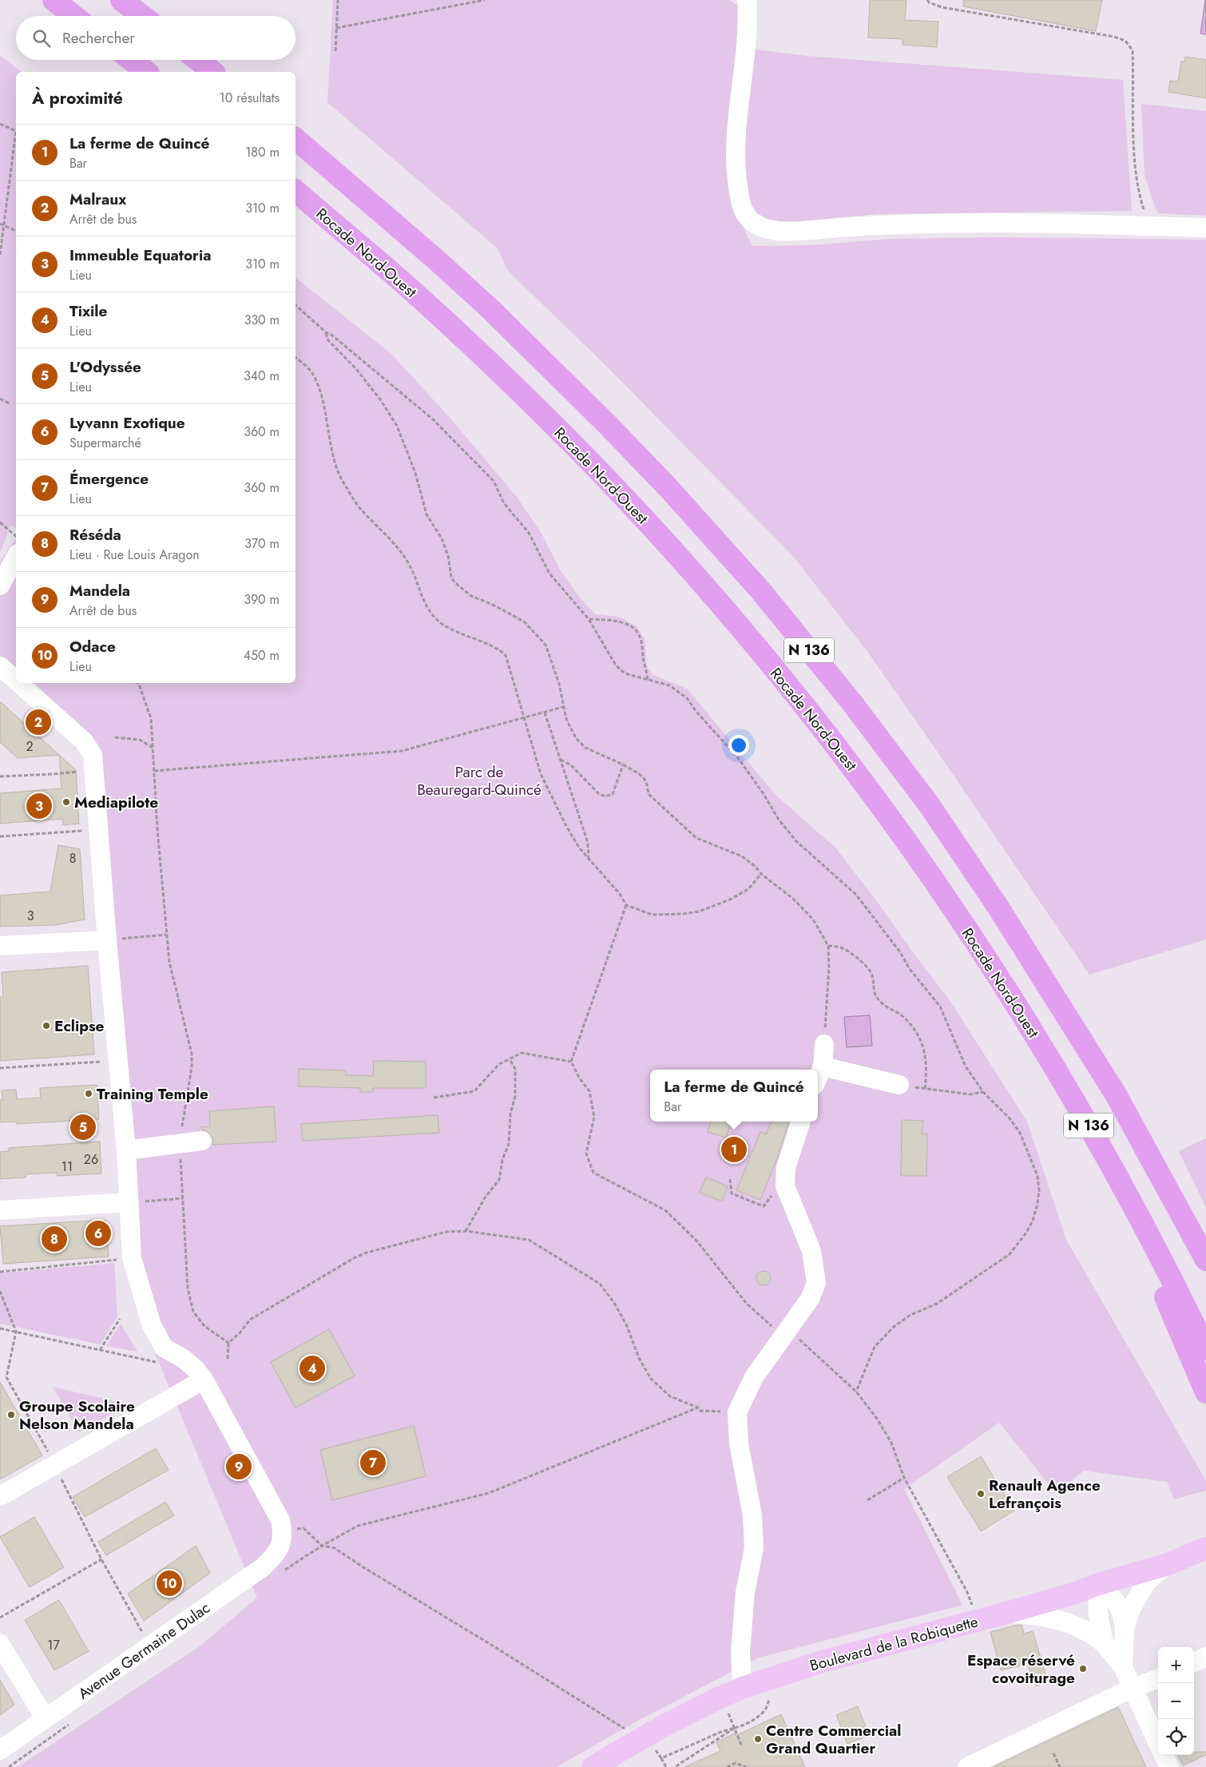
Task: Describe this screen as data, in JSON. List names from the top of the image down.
{
  "streets": {
    "highway": ["Rocade Nord-Ouest", "N 136"],
    "main road": ["Boulevard de la Robiquette"],
    "street": ["Avenue Germaine Dulac"]
  },
  "parks": ["Parc de Beauregard-Quincé"],
  "places": [
    "Mediapilote",
    "Eclipse",
    "Training Temple",
    "Groupe Scolaire Nelson Mandela",
    "Renault Agence Lefrançois",
    "Espace réservé covoiturage",
    "Centre Commercial Grand Quartier"
  ],
  "house_numbers": [
    "2",
    "8",
    "3",
    "26",
    "11",
    "17"
  ],
  "page": {
    "search": "Rechercher",
    "heading": ["À proximité", "10 résultats"],
    "list": [
      {
        "mark": "1",
        "name": "La ferme de Quincé",
        "note": "Bar",
        "value": "180 m"
      },
      {
        "mark": "2",
        "name": "Malraux",
        "note": "Arrêt de bus",
        "value": "310 m"
      },
      {
        "mark": "3",
        "name": "Immeuble Equatoria",
        "note": "Lieu",
        "value": "310 m"
      },
      {
        "mark": "4",
        "name": "Tixile",
        "note": "Lieu",
        "value": "330 m"
      },
      {
        "mark": "5",
        "name": "L'Odyssée",
        "note": "Lieu",
        "value": "340 m"
      },
      {
        "mark": "6",
        "name": "Lyvann Exotique",
        "note": "Supermarché",
        "value": "360 m"
      },
      {
        "mark": "7",
        "name": "Émergence",
        "note": "Lieu",
        "value": "360 m"
      },
      {
        "mark": "8",
        "name": "Réséda",
        "note": "Lieu · Rue Louis Aragon",
        "value": "370 m"
      },
      {
        "mark": "9",
        "name": "Mandela",
        "note": "Arrêt de bus",
        "value": "390 m"
      },
      {
        "mark": "10",
        "name": "Odace",
        "note": "Lieu",
        "value": "450 m"
      }
    ],
    "pins": [
      "2",
      "3",
      "5",
      "1",
      "6",
      "8",
      "4",
      "7",
      "9",
      "10"
    ],
    "popup": ["La ferme de Quincé", "Bar"],
    "map_buttons": ["+", "−"]
  }
}
